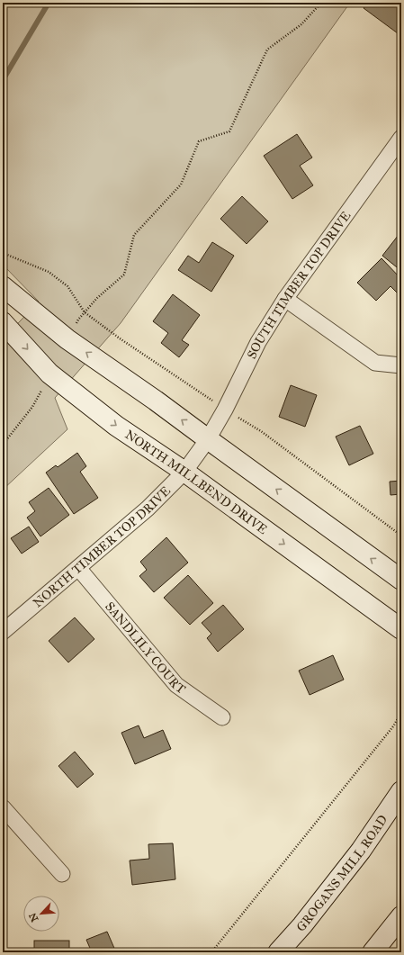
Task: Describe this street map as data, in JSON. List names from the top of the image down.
{
  "streets": {
    "street": [
      "SOUTH TIMBER TOP DRIVE",
      "NORTH MILLBEND DRIVE",
      "NORTH TIMBER TOP DRIVE",
      "SANDLILY COURT",
      "GROGANS MILL ROAD"
    ]
  },
  "crossings": [
    ["SOUTH TIMBER TOP DRIVE", "NORTH TIMBER TOP DRIVE"],
    ["NORTH MILLBEND DRIVE", "NORTH TIMBER TOP DRIVE"],
    ["NORTH TIMBER TOP DRIVE", "SANDLILY COURT"]
  ],
  "north": "bottom left"
}
